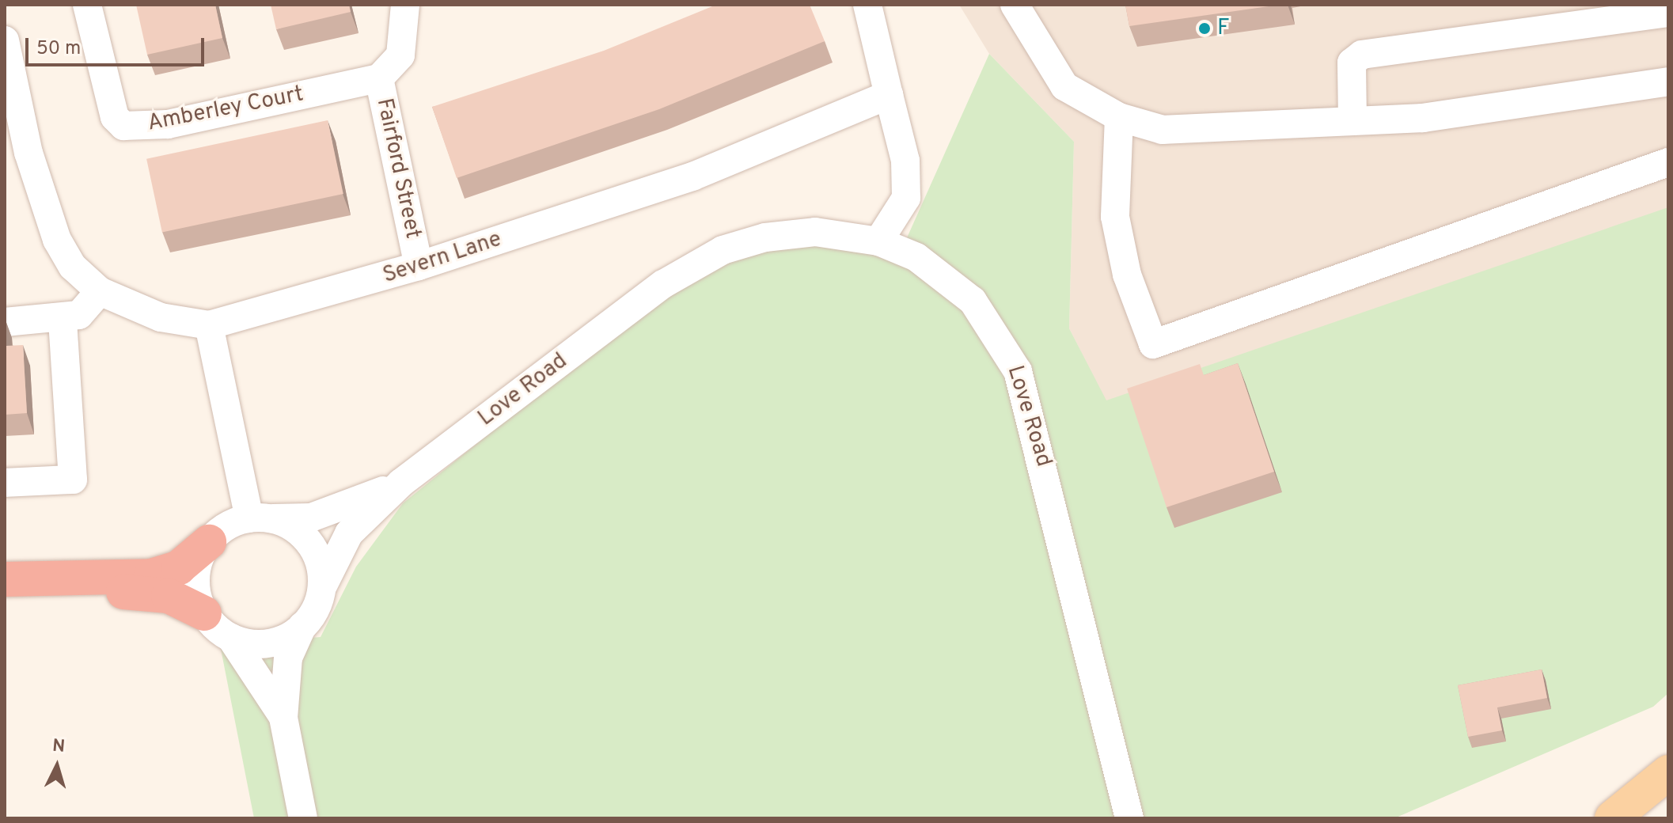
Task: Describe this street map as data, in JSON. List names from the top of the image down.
{
  "streets": {
    "street": [
      "Amberley Court",
      "Fairford Street",
      "Severn Lane",
      "Love Road"
    ]
  },
  "crossings": [
    ["Amberley Court", "Fairford Street"],
    ["Fairford Street", "Severn Lane"]
  ],
  "places": ["F"],
  "scale_bar": "50 m",
  "north": "top"
}
